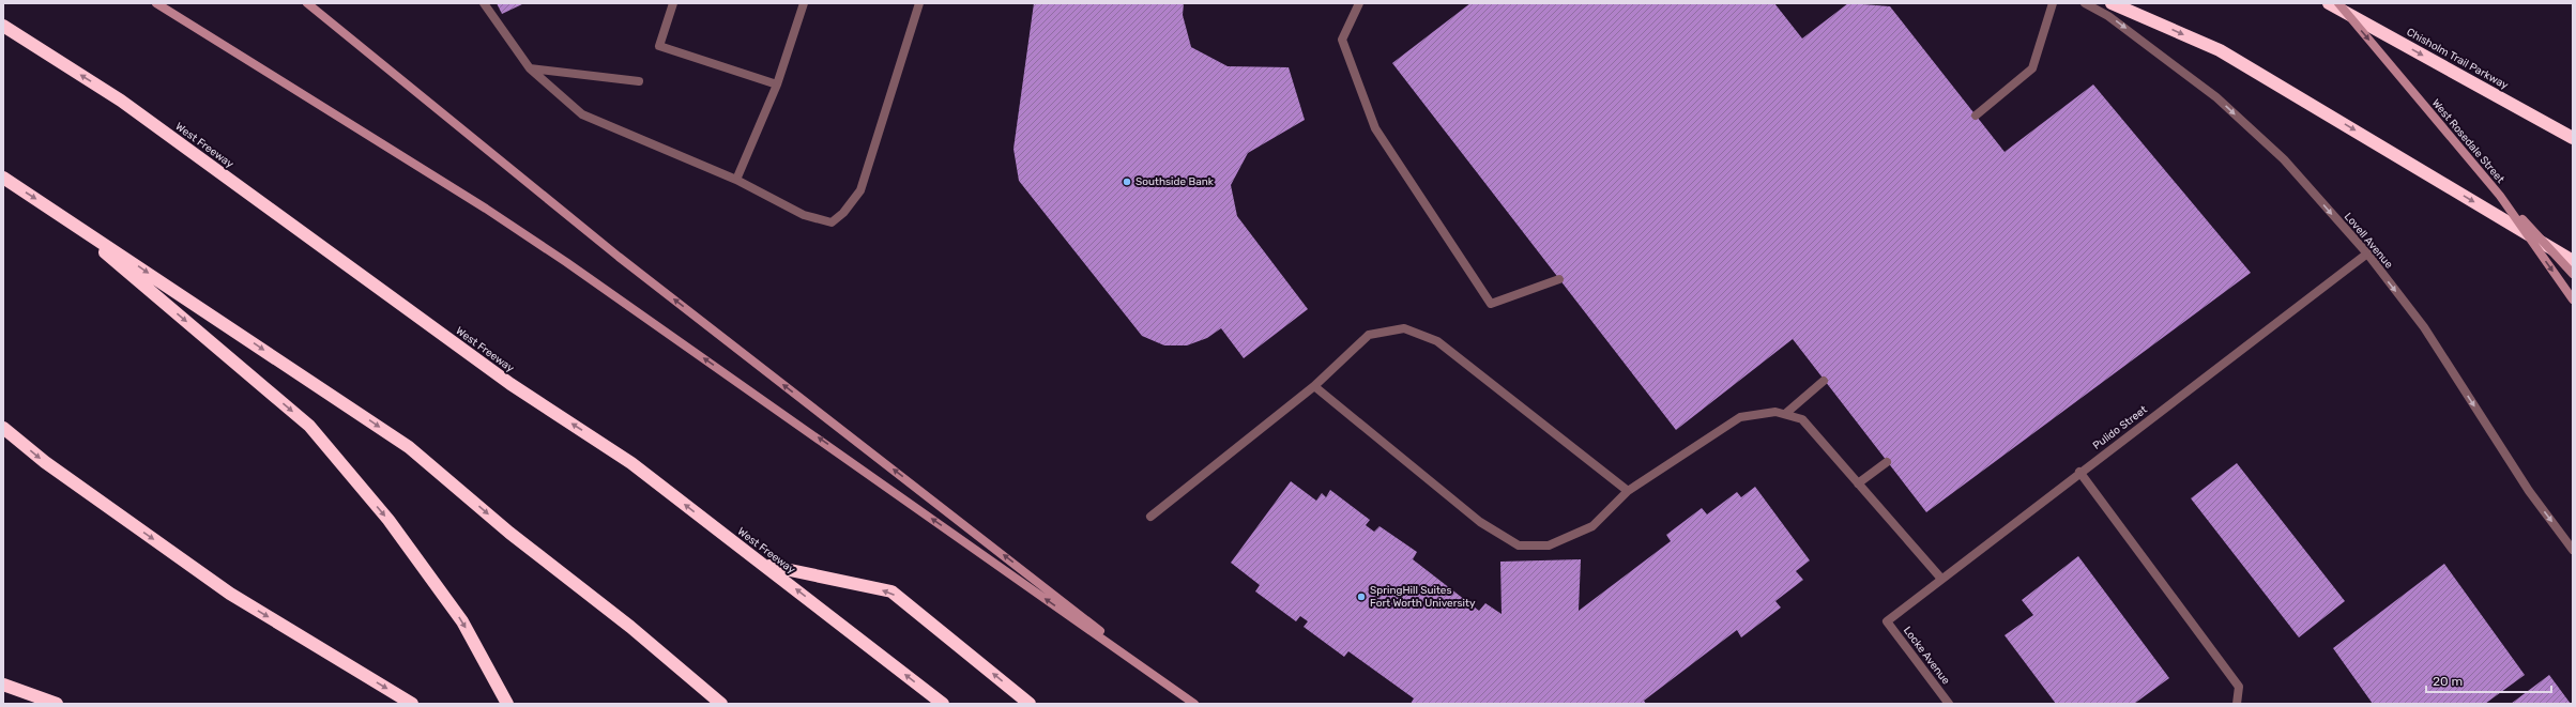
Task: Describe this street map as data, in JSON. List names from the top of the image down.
{
  "streets": {
    "highway": ["Chisholm Trail Parkway", "West Freeway"],
    "main road": ["West Rosedale Street"],
    "street": ["Lovell Avenue", "Pulido Street", "Locke Avenue"]
  },
  "crossings": [
    ["Lovell Avenue", "Pulido Street"],
    ["Pulido Street", "Locke Avenue"]
  ],
  "one_way": ["West Rosedale Street", "Lovell Avenue"],
  "places": ["Southside Bank", "SpringHill Suites Fort Worth University"],
  "scale_bar": "20 m"
}
